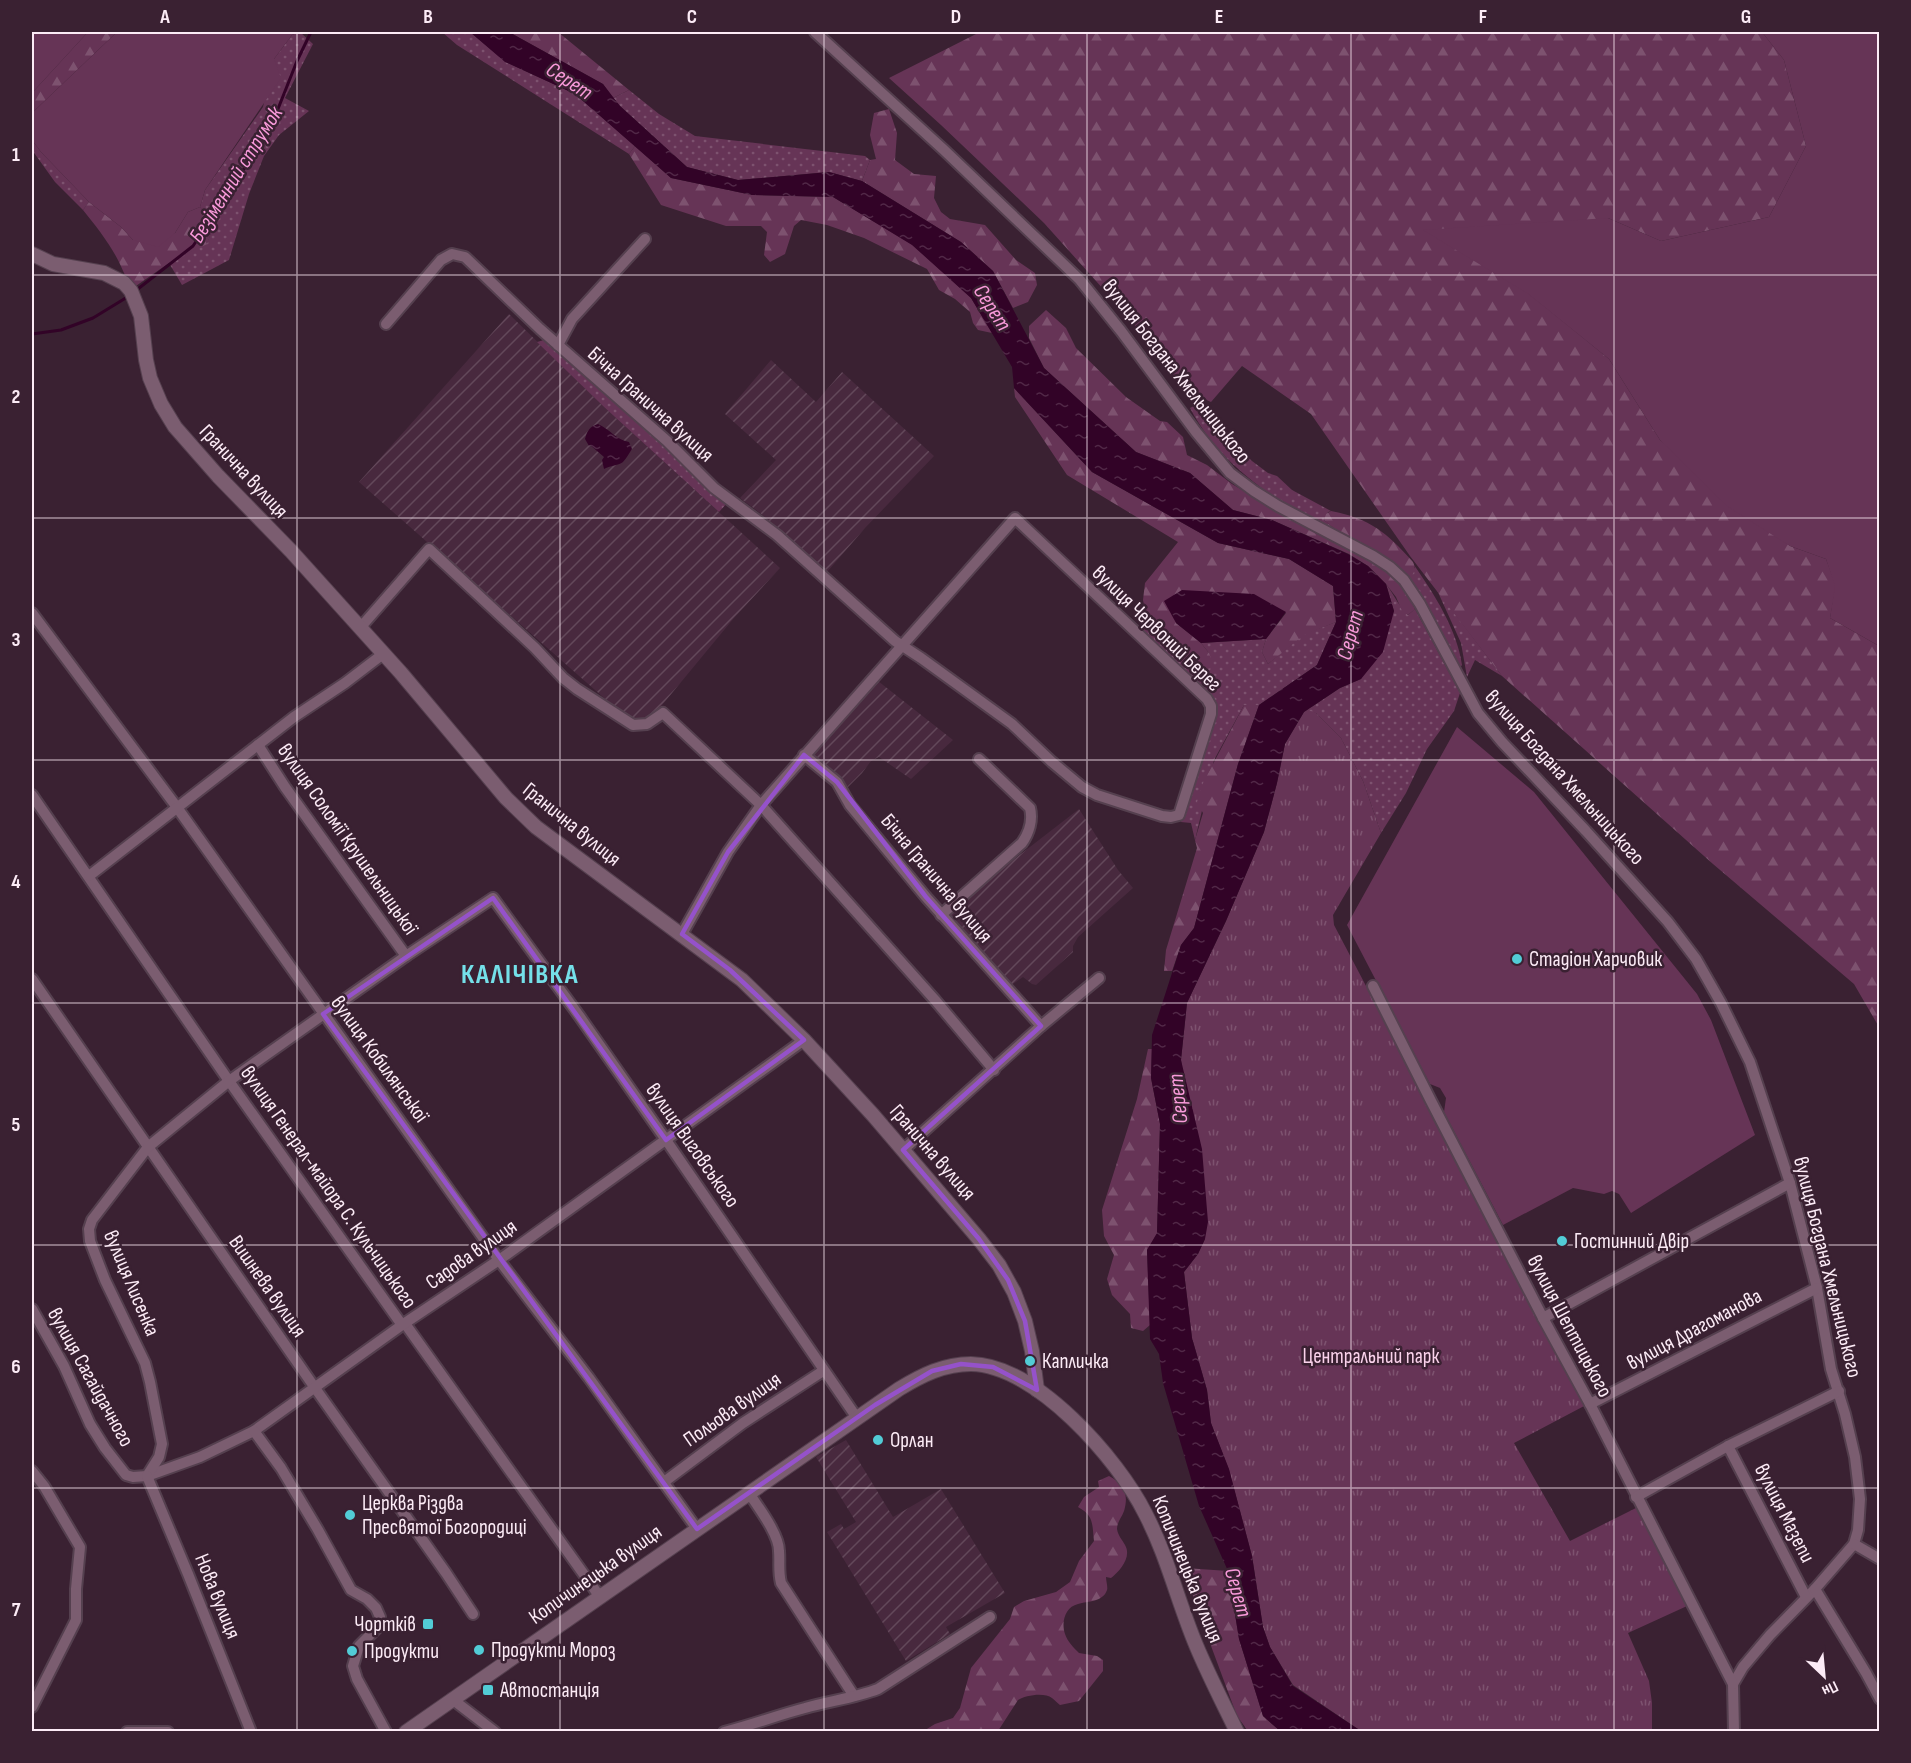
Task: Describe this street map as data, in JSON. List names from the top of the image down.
{
  "streets": {
    "street": [
      "вулиця Богдана Хмельницького",
      "Бічна Гранична вулиця",
      "Гранична вулиця",
      "вулиця Червоний Берег",
      "вулиця Соломії Крушельницької",
      "вулиця Кобилянської",
      "вулиця Виговського",
      "вулиця Генерал-майора С. Кульчицького",
      "Садова вулиця",
      "вулиця Лисенка",
      "Вишнева вулиця",
      "вулиця Шептицького",
      "вулиця Драгоманова",
      "вулиця Сагайдачного",
      "Польова вулиця",
      "вулиця Мазепи",
      "Копичинецька вулиця",
      "Нова вулиця"
    ]
  },
  "crossings": [
    ["вулиця Богдана Хмельницького", "вулиця Драгоманова"],
    ["Бічна Гранична вулиця", "вулиця Червоний Берег"],
    ["Гранична вулиця", "вулиця Соломії Крушельницької"],
    ["Гранична вулиця", "Садова вулиця"],
    ["Гранична вулиця", "Копичинецька вулиця"],
    ["вулиця Соломії Крушельницької", "вулиця Кобилянської"],
    ["вулиця Соломії Крушельницької", "вулиця Генерал-майора С. Кульчицького"],
    ["вулиця Соломії Крушельницької", "вулиця Лисенка"],
    ["вулиця Кобилянської", "Садова вулиця"],
    ["вулиця Кобилянської", "вулиця Лисенка"],
    ["вулиця Кобилянської", "Польова вулиця"],
    ["вулиця Кобилянської", "Копичинецька вулиця"],
    ["вулиця Виговського", "Садова вулиця"],
    ["вулиця Виговського", "вулиця Лисенка"],
    ["вулиця Виговського", "Польова вулиця"],
    ["вулиця Виговського", "Копичинецька вулиця"],
    ["вулиця Генерал-майора С. Кульчицького", "Садова вулиця"],
    ["вулиця Генерал-майора С. Кульчицького", "вулиця Лисенка"],
    ["вулиця Генерал-майора С. Кульчицького", "Копичинецька вулиця"],
    ["Садова вулиця", "вулиця Лисенка"],
    ["Садова вулиця", "Вишнева вулиця"],
    ["Садова вулиця", "вулиця Сагайдачного"],
    ["Садова вулиця", "Нова вулиця"],
    ["вулиця Лисенка", "Вишнева вулиця"],
    ["вулиця Лисенка", "вулиця Сагайдачного"],
    ["вулиця Лисенка", "Нова вулиця"],
    ["вулиця Шептицького", "вулиця Драгоманова"],
    ["вулиця Сагайдачного", "Нова вулиця"]
  ],
  "districts": ["КАЛІЧІВКА"],
  "water": ["Серет", "Безіменний струмок"],
  "parks": ["Центральний парк"],
  "places": {
    "other": [
      "Стадіон Харчовик",
      "Гостинний Двір",
      "Капличка",
      "Орлан",
      "Церква Різдва Пресвятої Богородиці",
      "Продукти Мороз",
      "Продукти"
    ],
    "transit": ["Чортків", "Автостанція"]
  },
  "north": "bottom right",
  "grid": {
    "columns": [
      "A",
      "B",
      "C",
      "D",
      "E",
      "F",
      "G"
    ],
    "rows": [
      "1",
      "2",
      "3",
      "4",
      "5",
      "6",
      "7"
    ]
  }
}
